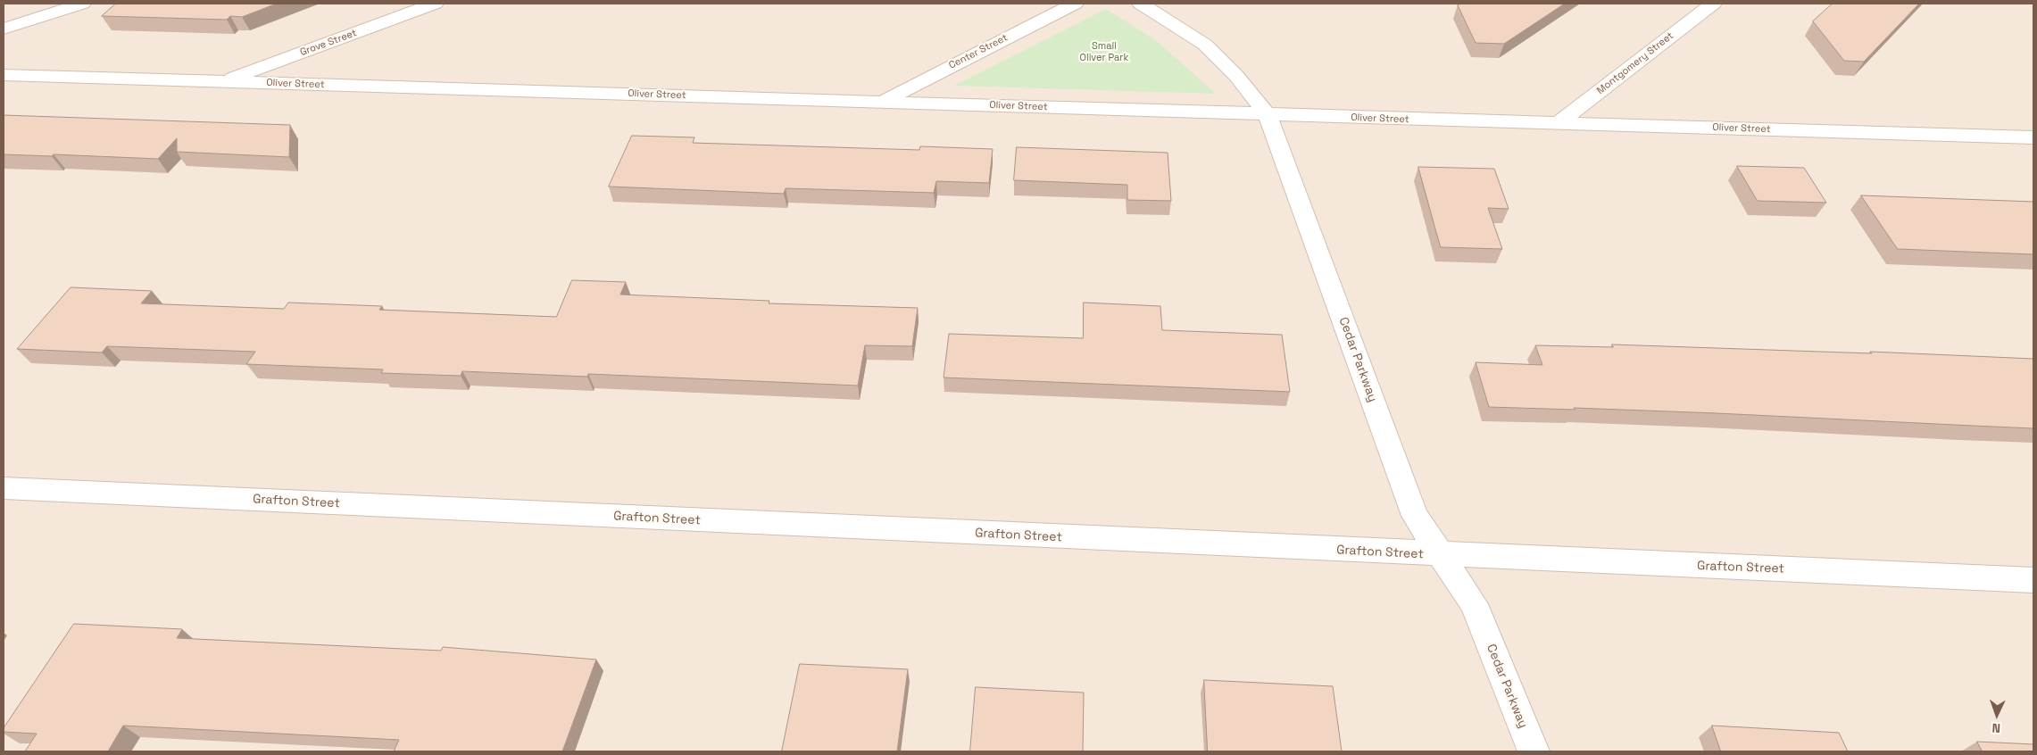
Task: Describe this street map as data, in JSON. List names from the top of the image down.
{
  "streets": {
    "street": [
      "Grove Street",
      "Center Street",
      "Montgomery Street",
      "Oliver Street",
      "Cedar Parkway",
      "Grafton Street"
    ]
  },
  "crossings": [
    ["Grove Street", "Oliver Street"],
    ["Center Street", "Oliver Street"],
    ["Montgomery Street", "Oliver Street"],
    ["Oliver Street", "Cedar Parkway"],
    ["Cedar Parkway", "Grafton Street"]
  ],
  "parks": ["Small Oliver Park"],
  "north": "bottom"
}
